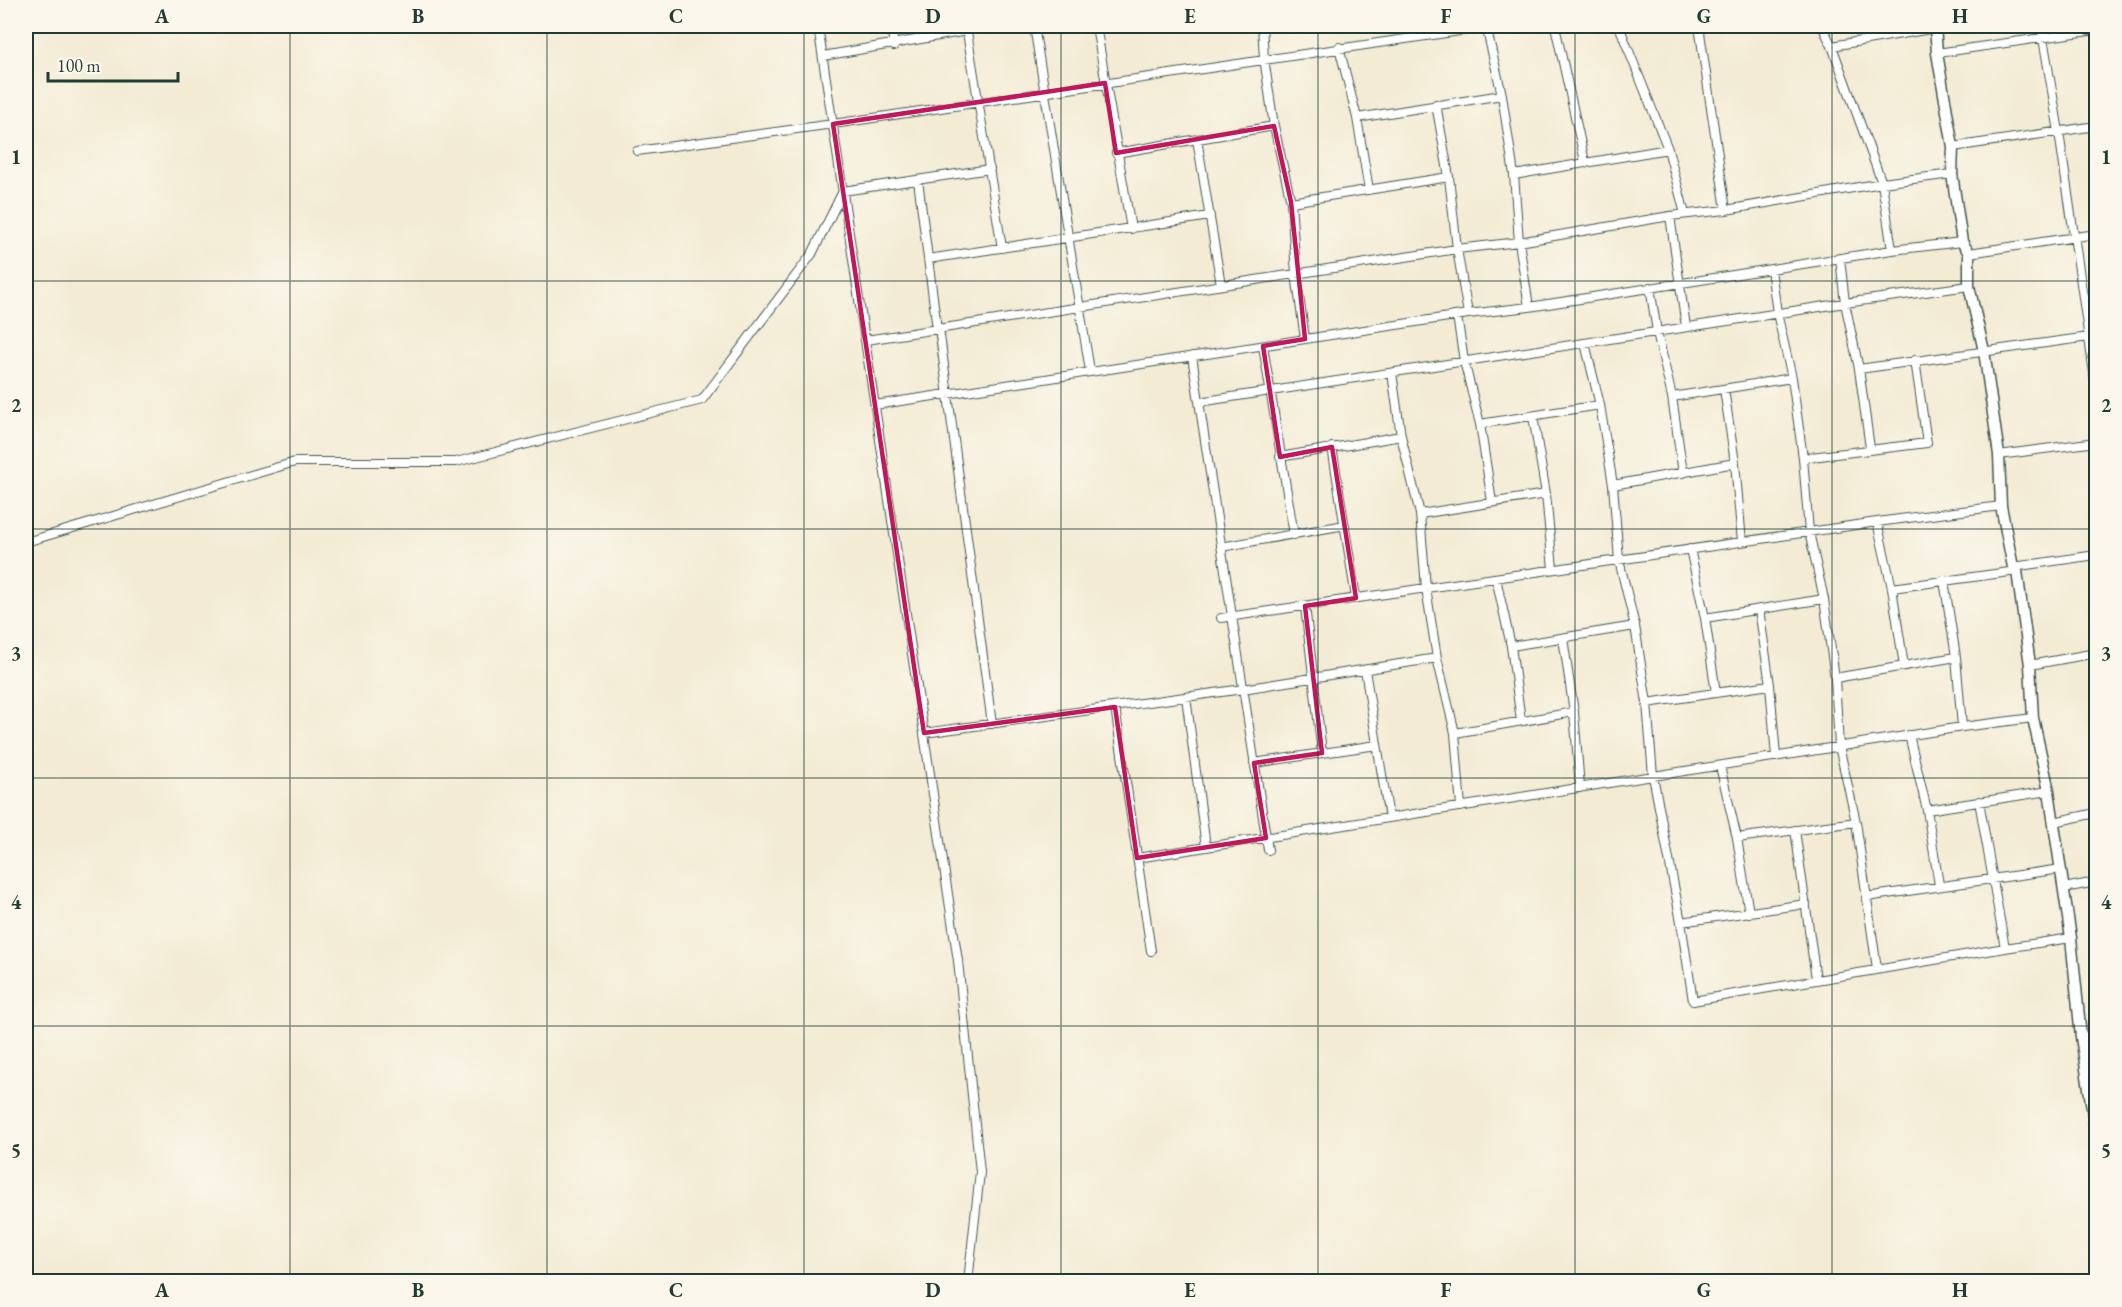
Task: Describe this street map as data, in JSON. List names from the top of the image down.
{
  "scale_bar": "100 m",
  "grid": {
    "columns": [
      "A",
      "B",
      "C",
      "D",
      "E",
      "F",
      "G",
      "H"
    ],
    "rows": [
      "1",
      "2",
      "3",
      "4",
      "5"
    ]
  }
}
